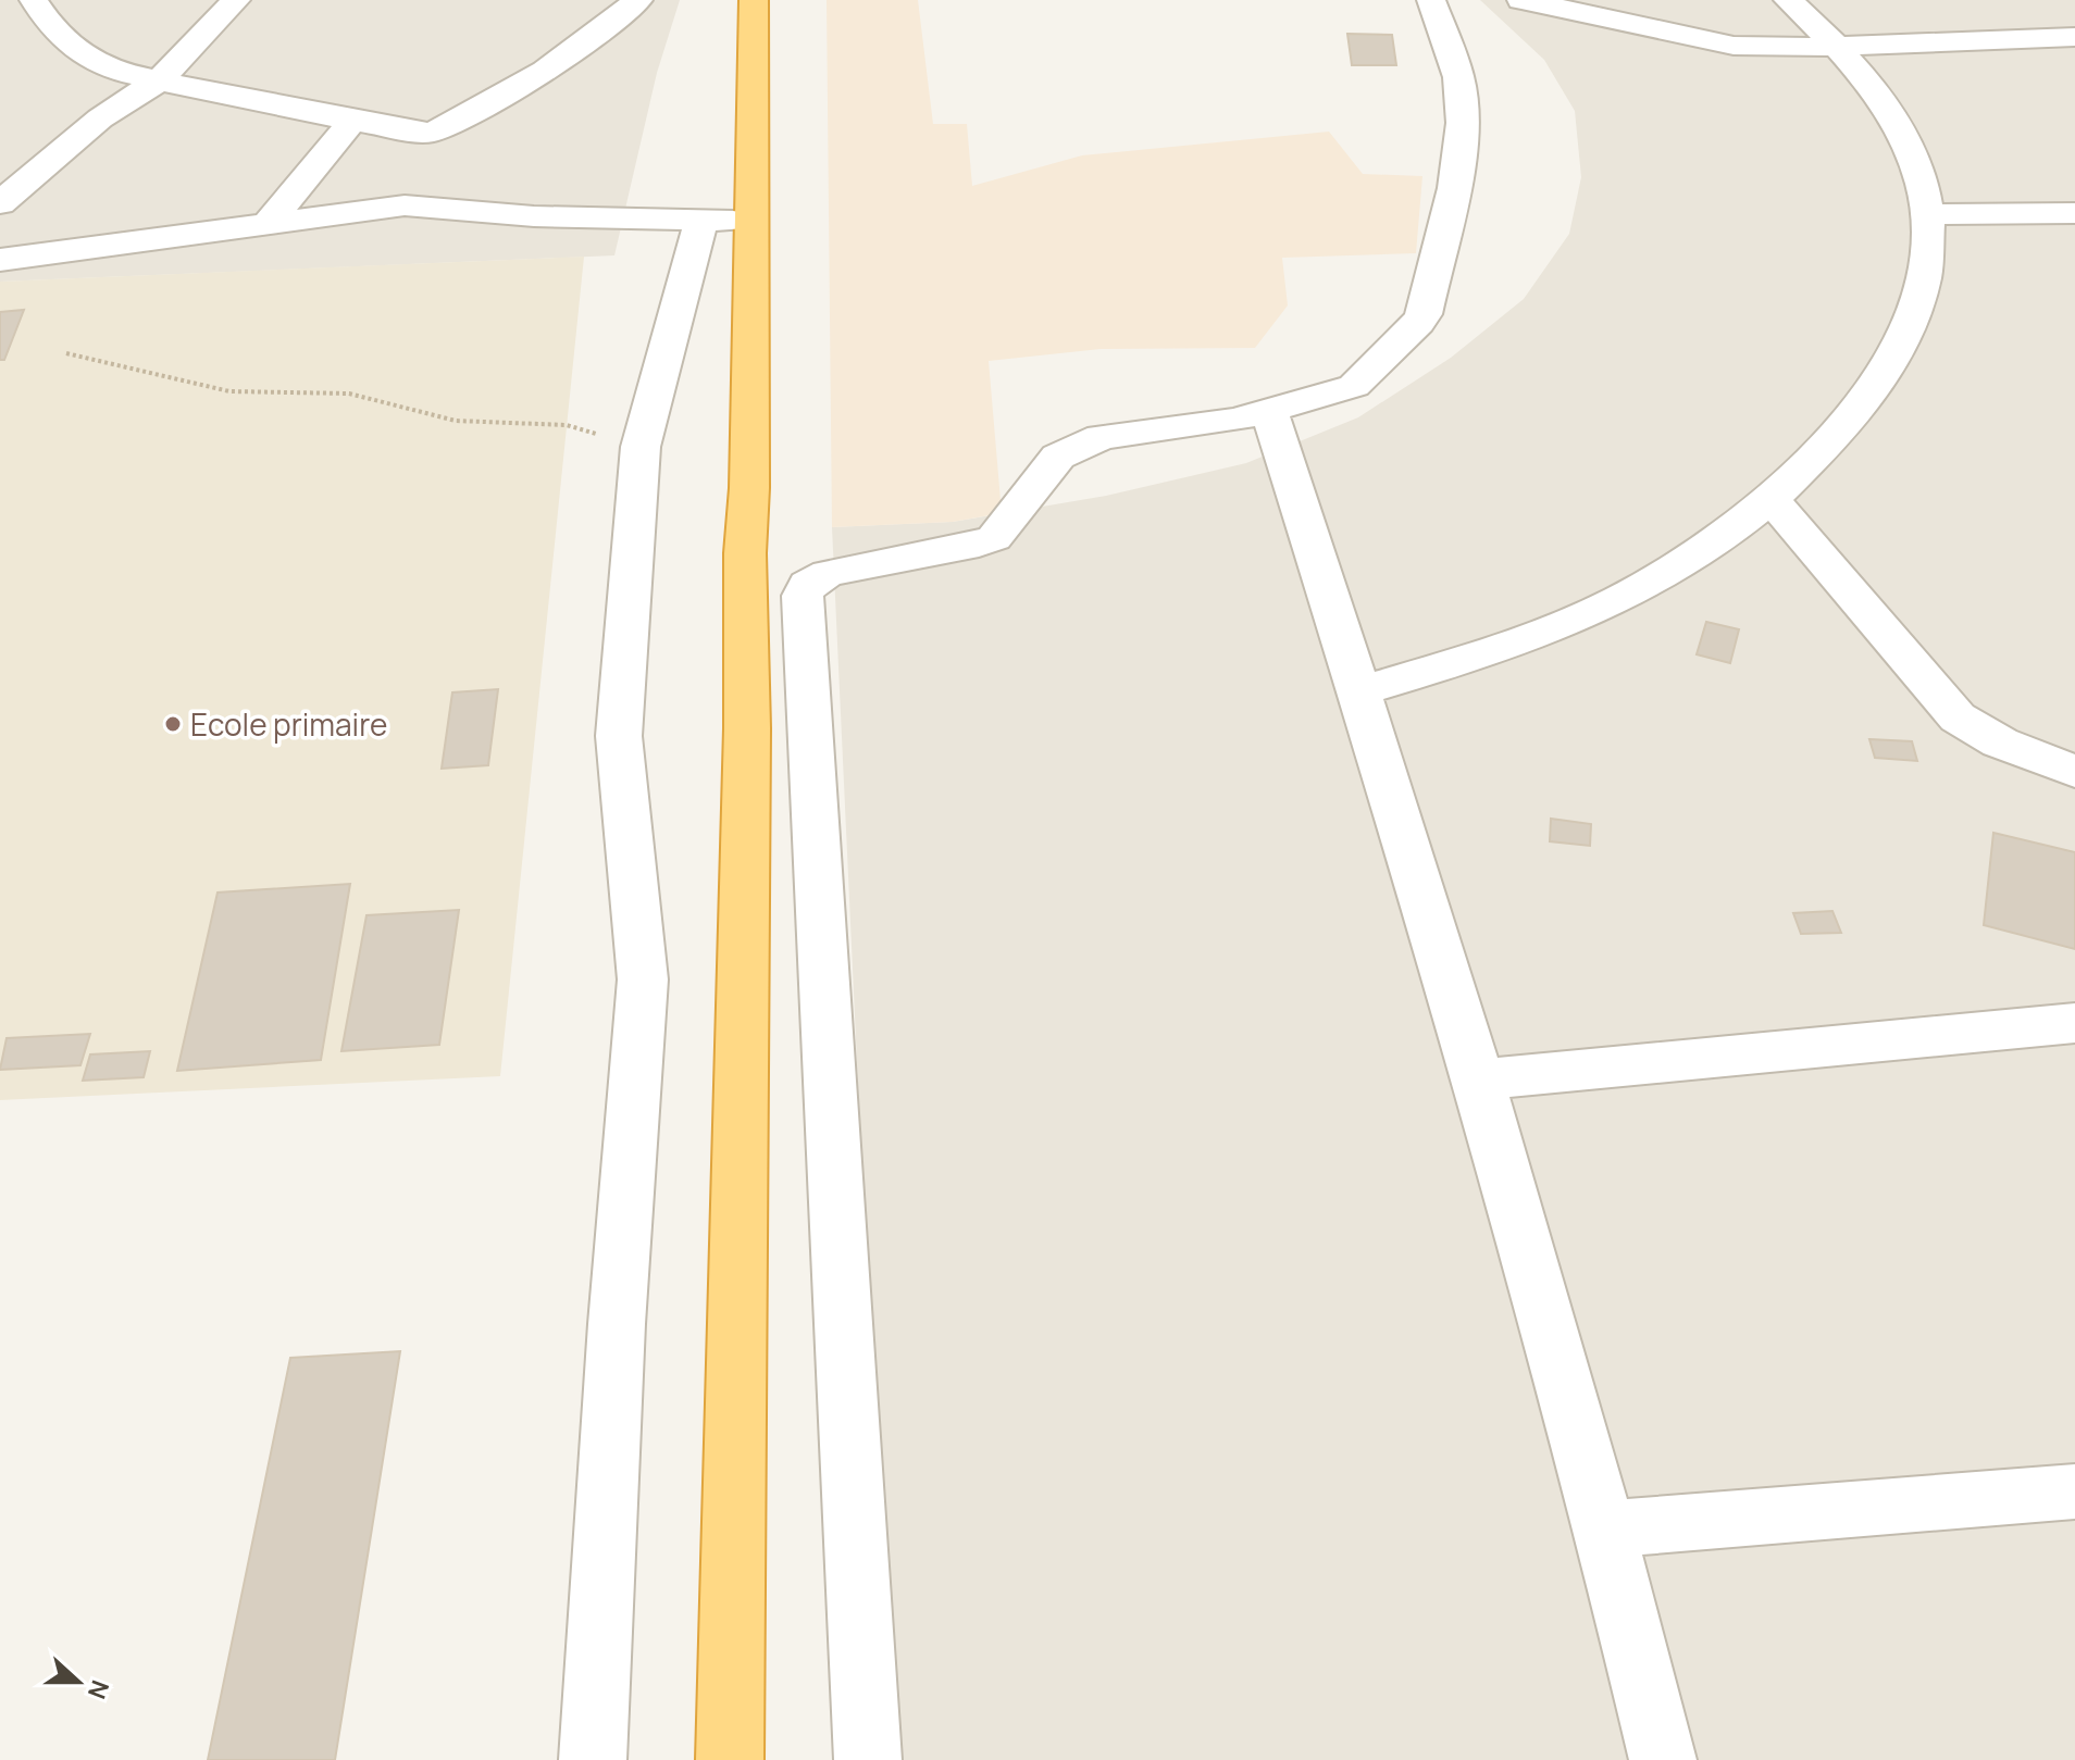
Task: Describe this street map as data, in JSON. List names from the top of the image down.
{
  "places": ["Ecole primaire"],
  "north": "right"
}
